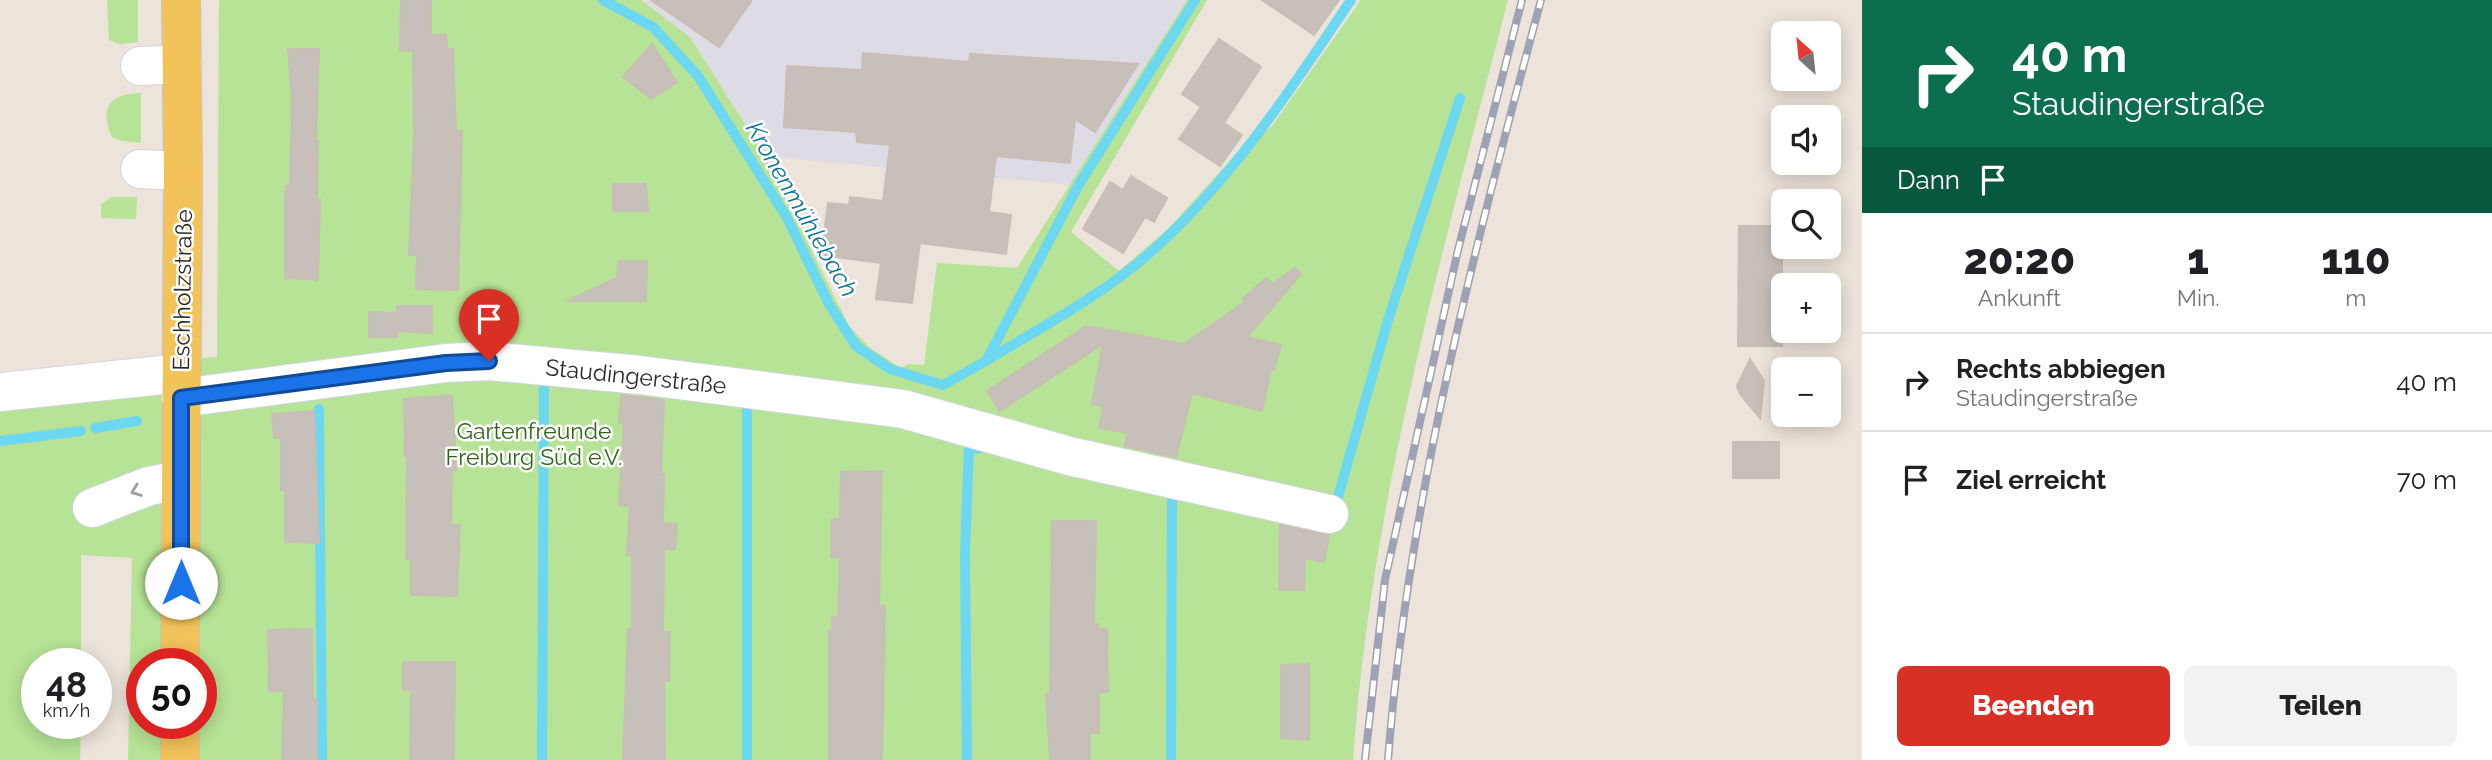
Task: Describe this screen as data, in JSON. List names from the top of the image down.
{
  "streets": {
    "main road": ["Eschholzstraße"],
    "lane": ["Staudingerstraße"]
  },
  "crossings": [
    ["Eschholzstraße", "Staudingerstraße"]
  ],
  "water": ["Kronenmühlebach"],
  "parks": ["Gartenfreunde Freiburg Süd e.V."],
  "north": "top left",
  "page": {
    "turn": ["40 m", "Staudingerstraße"],
    "map_buttons": ["+", "−"],
    "then": "Dann",
    "eta": [
      "20:20",
      "Ankunft",
      "1",
      "Min.",
      "110",
      "m"
    ],
    "list": [
      {
        "name": "Rechts abbiegen",
        "note": "Staudingerstraße",
        "value": "40 m"
      },
      {
        "name": "Ziel erreicht",
        "value": "70 m"
      }
    ],
    "speed": "48 km/h",
    "limit": "50",
    "buttons": ["Beenden", "Teilen"]
  }
}
